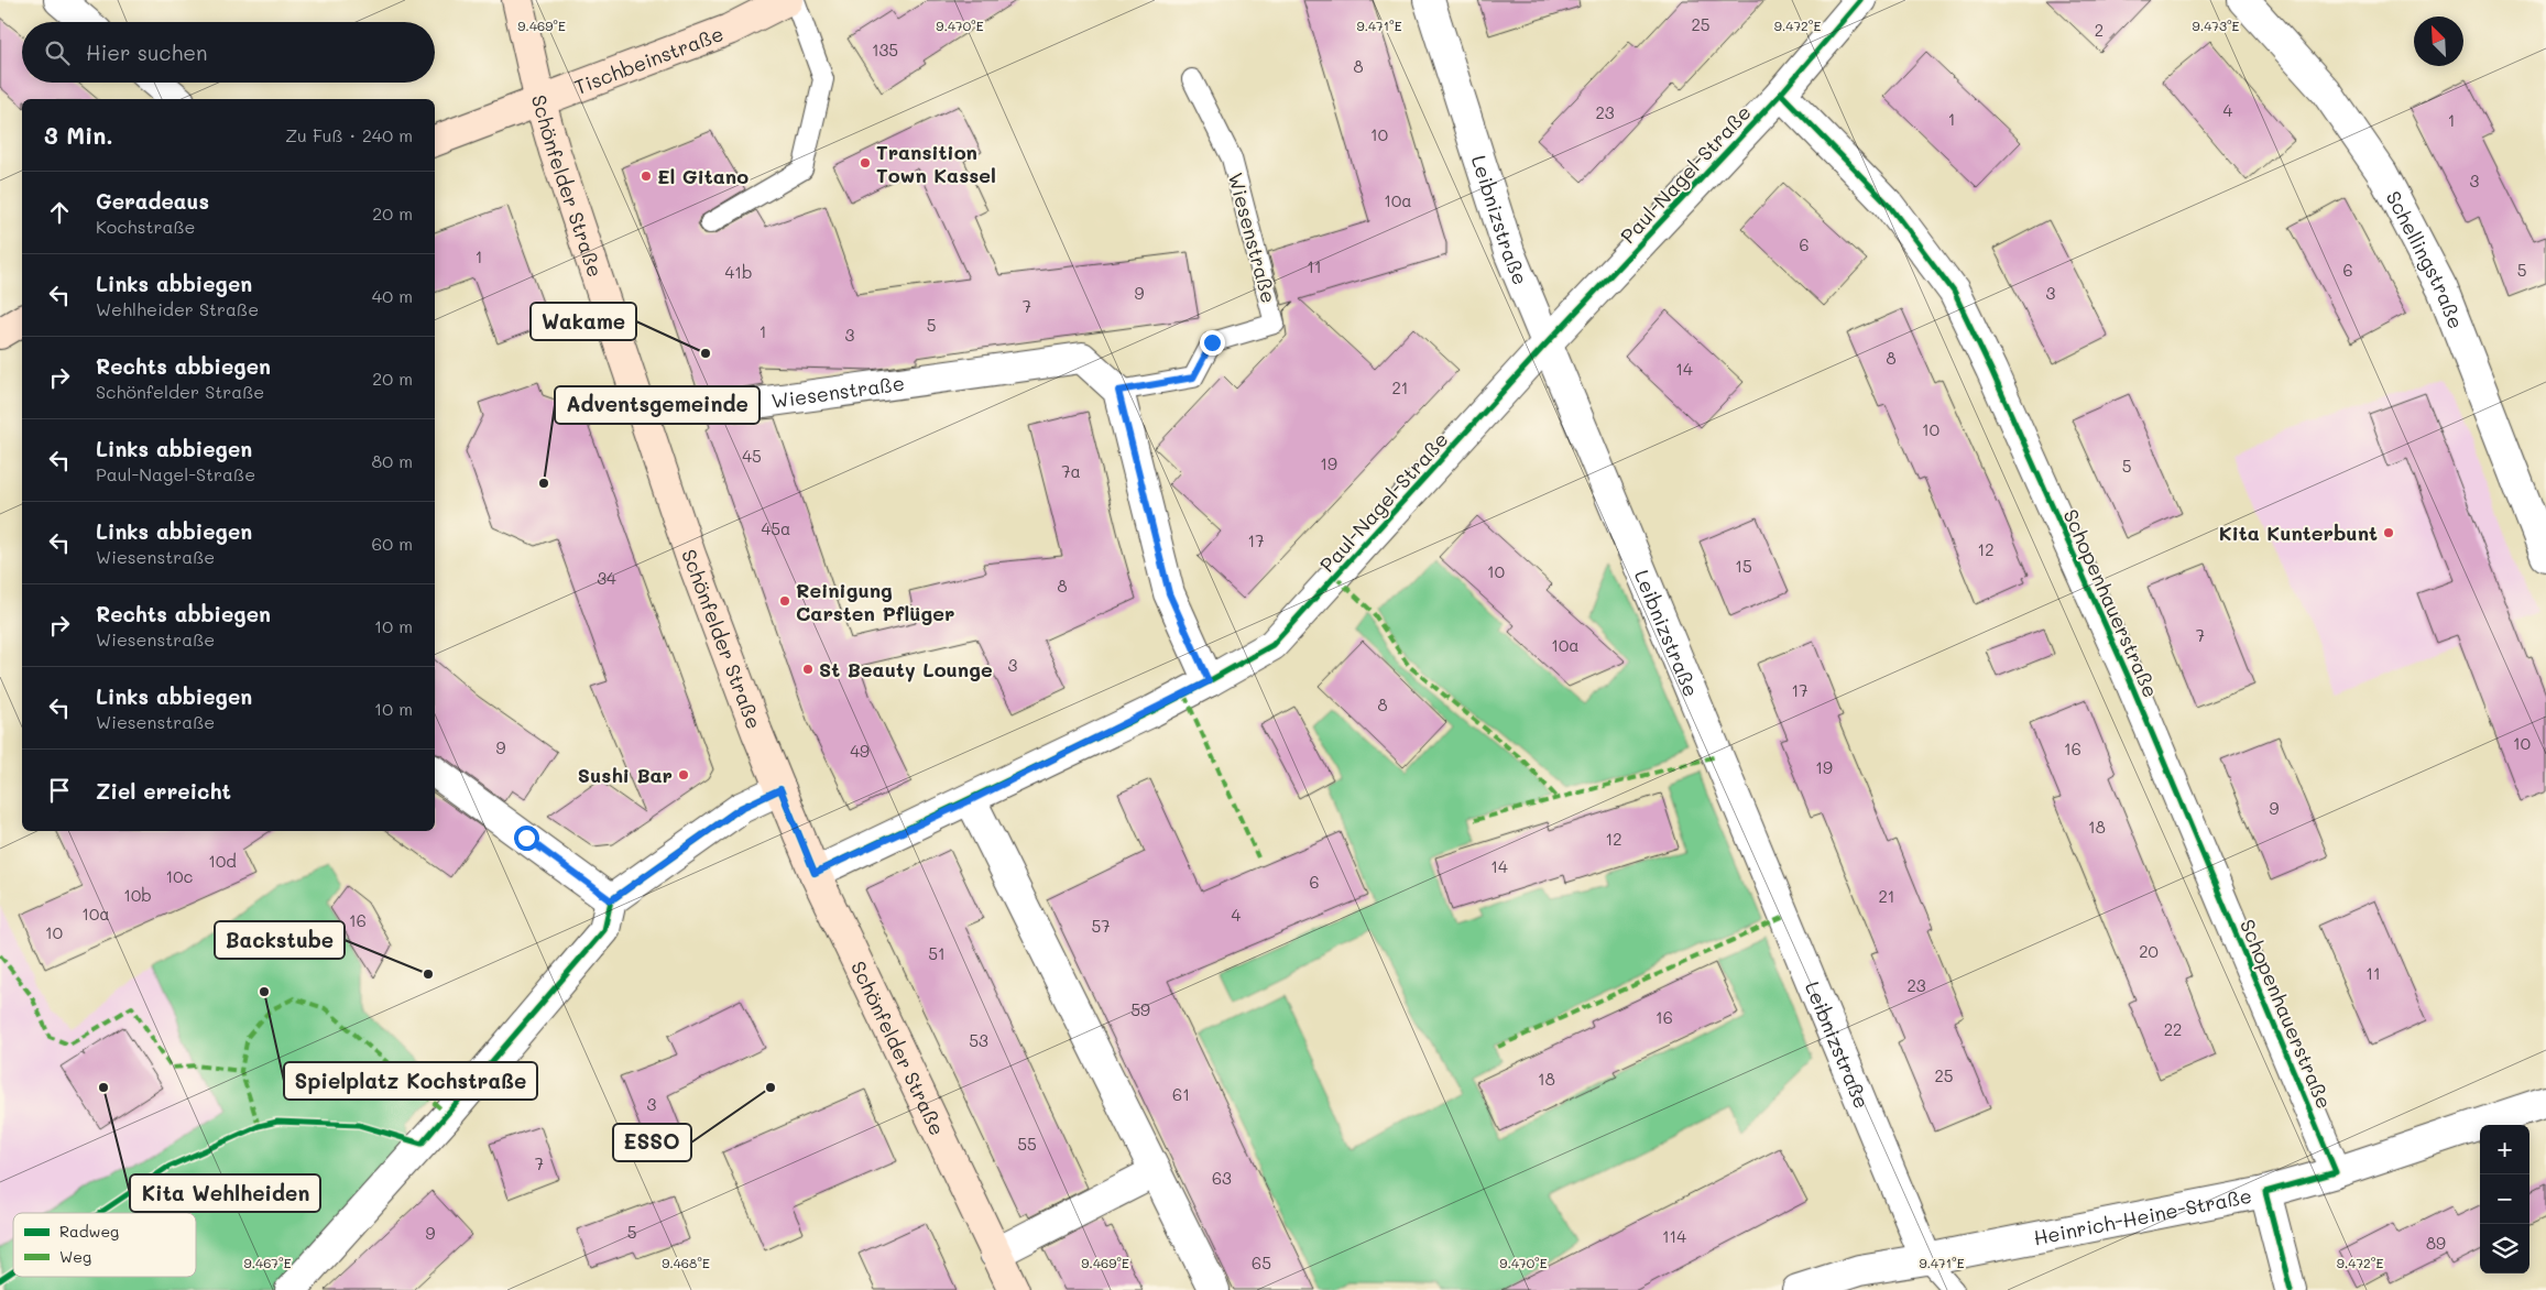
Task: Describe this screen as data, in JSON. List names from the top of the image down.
{
  "streets": {
    "main road": ["Tischbeinstraße", "Schönfelder Straße"],
    "street": [
      "Paul-Nagel-Straße",
      "Leibnizstraße",
      "Wiesenstraße",
      "Schellingstraße",
      "Schopenhauerstraße",
      "Heinrich-Heine-Straße"
    ]
  },
  "crossings": [
    ["Tischbeinstraße", "Schönfelder Straße"],
    ["Paul-Nagel-Straße", "Schönfelder Straße"],
    ["Paul-Nagel-Straße", "Leibnizstraße"],
    ["Paul-Nagel-Straße", "Schopenhauerstraße"],
    ["Leibnizstraße", "Heinrich-Heine-Straße"],
    ["Schopenhauerstraße", "Heinrich-Heine-Straße"]
  ],
  "places": [
    "Transition Town Kassel",
    "El Gitano",
    "Wakame",
    "Adventsgemeinde",
    "Kita Kunterbunt",
    "Reinigung Carsten Pflüger",
    "St Beauty Lounge",
    "Sushi Bar",
    "Backstube",
    "Spielplatz Kochstraße",
    "Kita Wehlheiden",
    "ESSO"
  ],
  "house_numbers": [
    "25",
    "2",
    "135",
    "8",
    "4",
    "23",
    "1",
    "1",
    "10",
    "3",
    "10a",
    "6",
    "1",
    "11",
    "6",
    "5",
    "41b",
    "9",
    "3",
    "7",
    "5",
    "1",
    "3",
    "8",
    "14",
    "21",
    "10",
    "45",
    "19",
    "5",
    "7a",
    "45a",
    "17",
    "12",
    "15",
    "10",
    "34",
    "8",
    "7",
    "10a",
    "3",
    "17",
    "8",
    "10",
    "9",
    "16",
    "49",
    "19",
    "9",
    "18",
    "12",
    "10d",
    "14",
    "10c",
    "6",
    "10b",
    "21",
    "10a",
    "4",
    "16",
    "57",
    "10",
    "20",
    "51",
    "11",
    "23",
    "59",
    "16",
    "22",
    "53",
    "25",
    "18",
    "61",
    "3",
    "55",
    "7",
    "63",
    "5",
    "9",
    "114",
    "89",
    "65"
  ],
  "legend": ["Radweg", "Weg"],
  "north": "top left",
  "page": {
    "search": "Hier suchen",
    "heading": ["3 Min.", "Zu Fuß · 240 m"],
    "list": [
      ["Geradeaus", "Kochstraße", "20 m"],
      ["Links abbiegen", "Wehlheider Straße", "40 m"],
      ["Rechts abbiegen", "Schönfelder Straße", "20 m"],
      ["Links abbiegen", "Paul-Nagel-Straße", "80 m"],
      ["Links abbiegen", "Wiesenstraße", "60 m"],
      ["Rechts abbiegen", "Wiesenstraße", "10 m"],
      ["Links abbiegen", "Wiesenstraße", "10 m"],
      "Ziel erreicht"
    ],
    "map_buttons": ["+", "−"]
  },
  "coordinates": [
    "9.469°E",
    "9.471°E",
    "9.472°E",
    "9.470°E",
    "9.473°E",
    "9.467°E",
    "9.468°E"
  ]
}
